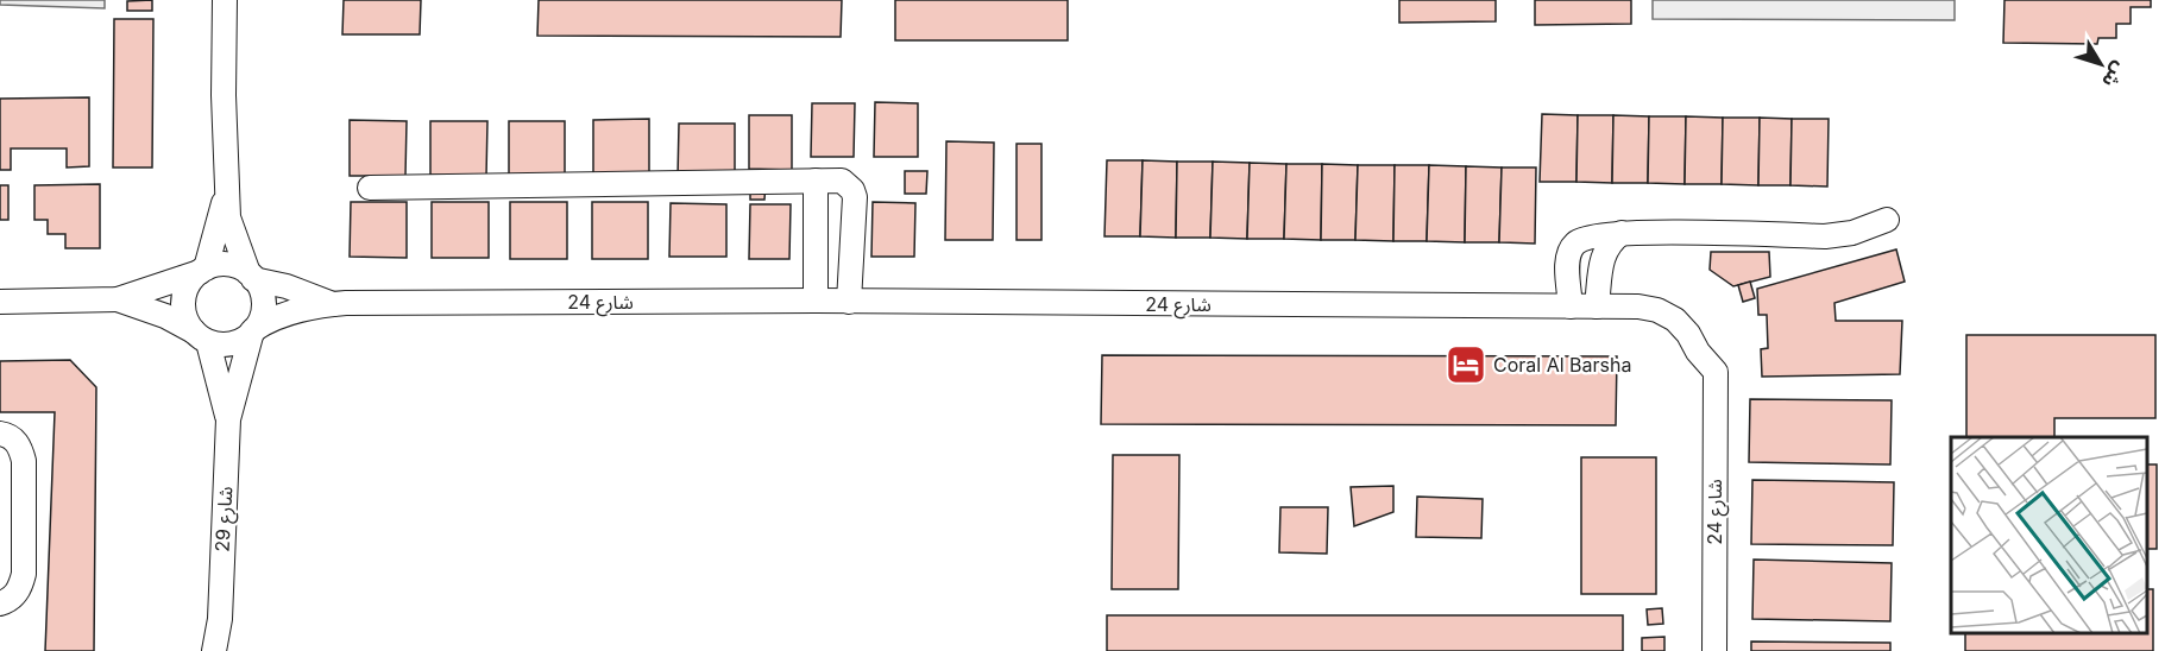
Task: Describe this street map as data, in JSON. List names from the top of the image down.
{
  "streets": {
    "street": ["شارع 24", "شارع 29"]
  },
  "crossings": [
    ["شارع 24", "شارع 29"]
  ],
  "places": {
    "hotel": ["Coral Al Barsha"]
  },
  "north": "bottom right"
}
